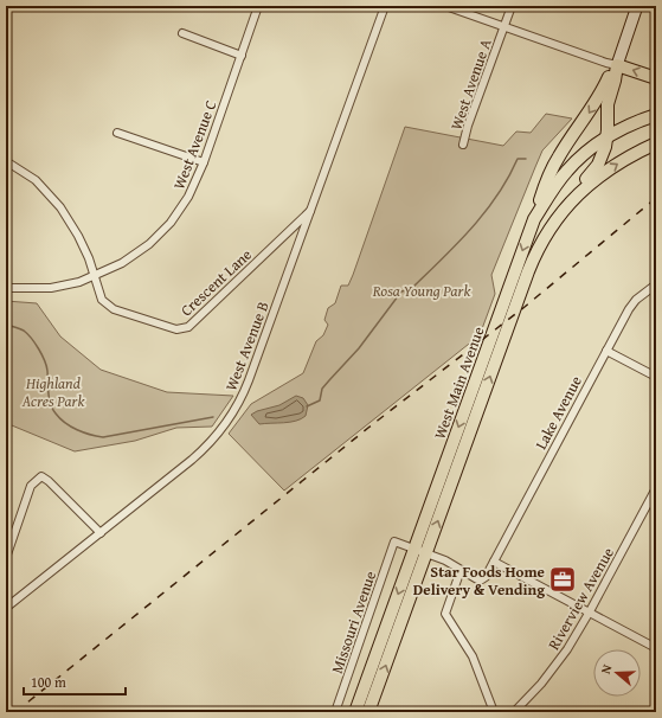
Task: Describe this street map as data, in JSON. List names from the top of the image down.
{
  "streets": {
    "main road": ["West Main Avenue"],
    "street": [
      "West Avenue A",
      "West Avenue C",
      "Crescent Lane",
      "West Avenue B",
      "Lake Avenue",
      "Riverview Avenue",
      "Missouri Avenue"
    ]
  },
  "crossings": [
    ["West Avenue C", "Crescent Lane"],
    ["Crescent Lane", "West Avenue B"],
    ["West Main Avenue", "Missouri Avenue"]
  ],
  "parks": ["Rosa Young Park", "Highland Acres Park"],
  "places": {
    "office": ["Star Foods Home Delivery & Vending"]
  },
  "scale_bar": "100 m",
  "north": "left"
}
